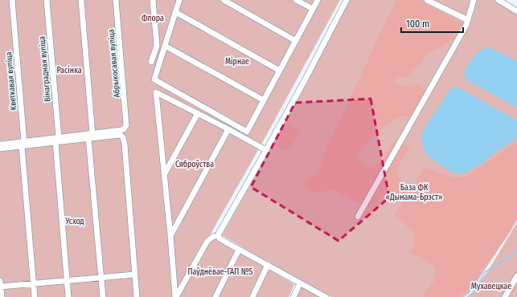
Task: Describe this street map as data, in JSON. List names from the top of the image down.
{
  "streets": {
    "street": ["Абрыкосавая вуліца", "Вінаградная вуліца", "Кветкавая вуліца"]
  },
  "parks": [
    "Флора",
    "Мірнае",
    "Расінка",
    "Сяброўства",
    "База ФК «Дынама-Брэст»",
    "Усход",
    "Паўднёвае-ГАП №5",
    "Мухавецкае"
  ],
  "scale_bar": "100 m"
}
